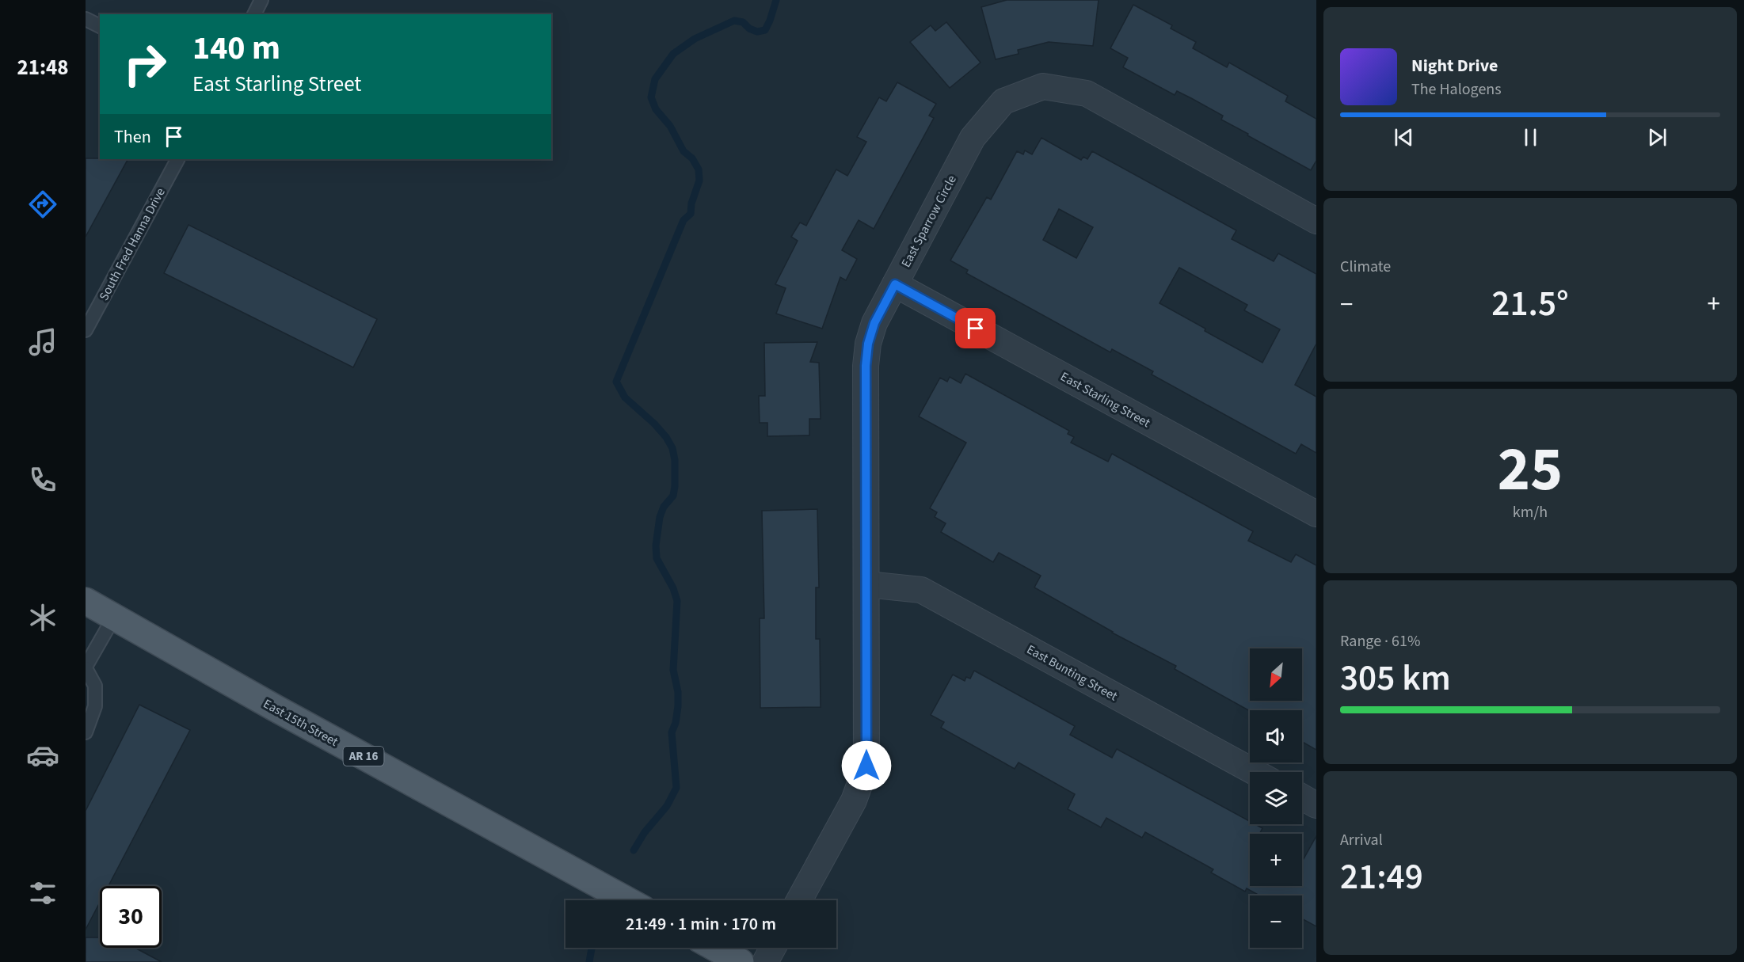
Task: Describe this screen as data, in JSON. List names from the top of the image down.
{
  "streets": {
    "main road": ["East 15th Street", "AR 16"],
    "street": ["East Sparrow Circle", "East Starling Street", "East Bunting Street"],
    "lane": ["South Fred Hanna Drive"]
  },
  "crossings": [
    ["East Sparrow Circle", "East Starling Street"],
    ["East Sparrow Circle", "East Bunting Street"]
  ],
  "north": "bottom left",
  "page": {
    "tabs": "21:48",
    "turn": ["140 m", "East Starling Street"],
    "song": ["Night Drive", "The Halogens"],
    "then": "Then",
    "tile": [
      "Climate",
      ["25", "km/h"],
      ["Range · 61%", "305 km"],
      ["Arrival", "21:49"]
    ],
    "heat": ["−", "21.5°", "+"],
    "map_buttons": ["+", "−"],
    "limit": "30",
    "trip": "21:49 · 1 min · 170 m"
  }
}
